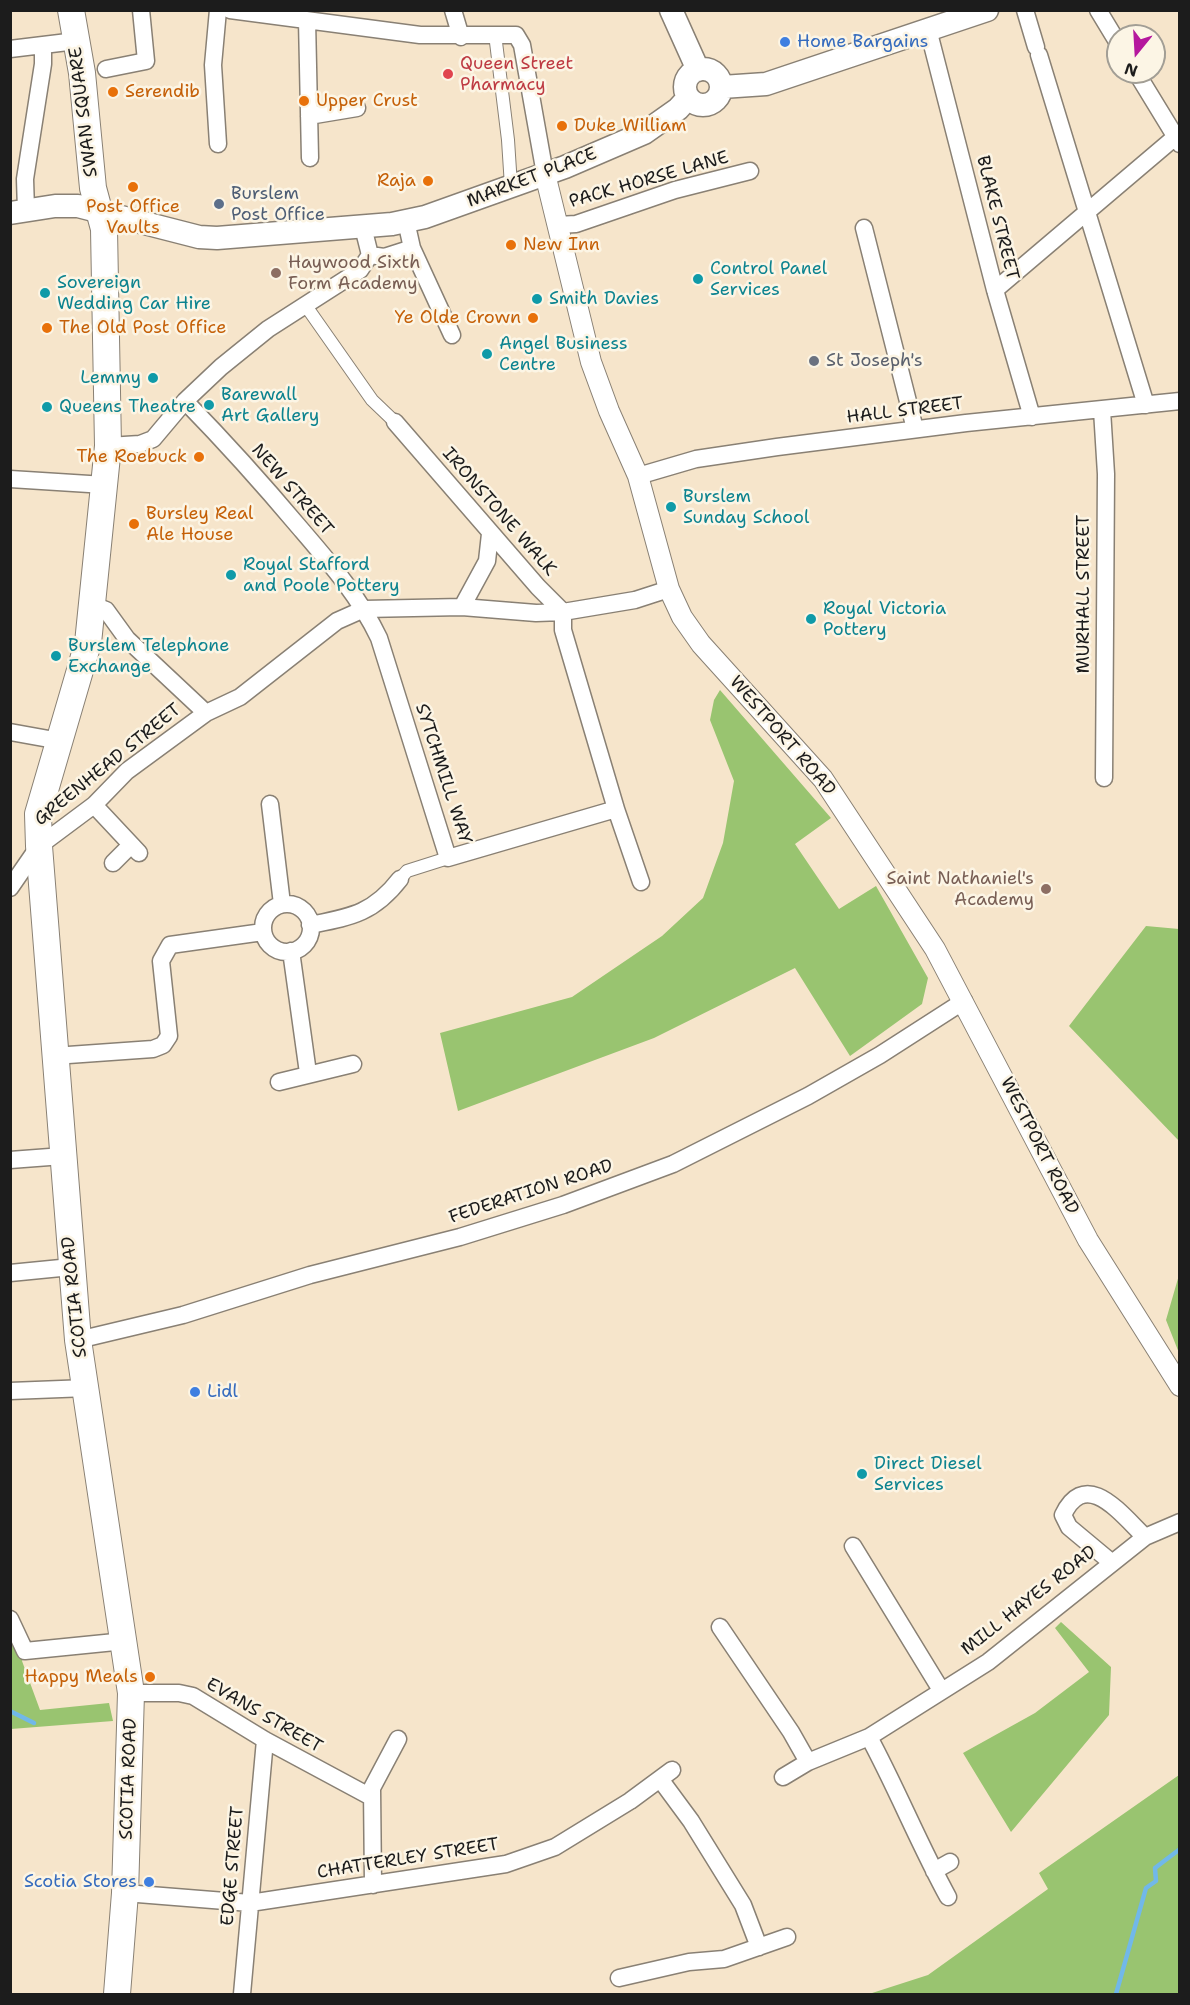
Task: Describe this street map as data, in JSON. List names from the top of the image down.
{
  "streets": {
    "main road": ["SWAN SQUARE", "MARKET PLACE", "SCOTIA ROAD"],
    "street": [
      "PACK HORSE LANE",
      "BLAKE STREET",
      "HALL STREET",
      "NEW STREET",
      "IRONSTONE WALK",
      "MURHALL STREET",
      "WESTPORT ROAD",
      "GREENHEAD STREET",
      "SYTCHMILL WAY",
      "FEDERATION ROAD",
      "MILL HAYES ROAD",
      "EVANS STREET",
      "CHATTERLEY STREET",
      "EDGE STREET"
    ]
  },
  "crossings": [
    ["SWAN SQUARE", "MARKET PLACE"],
    ["SWAN SQUARE", "SCOTIA ROAD"],
    ["MARKET PLACE", "WESTPORT ROAD"],
    ["PACK HORSE LANE", "WESTPORT ROAD"],
    ["BLAKE STREET", "HALL STREET"],
    ["HALL STREET", "MURHALL STREET"],
    ["HALL STREET", "WESTPORT ROAD"],
    ["NEW STREET", "GREENHEAD STREET"],
    ["NEW STREET", "SYTCHMILL WAY"],
    ["IRONSTONE WALK", "GREENHEAD STREET"],
    ["WESTPORT ROAD", "GREENHEAD STREET"],
    ["WESTPORT ROAD", "FEDERATION ROAD"],
    ["GREENHEAD STREET", "SYTCHMILL WAY"],
    ["GREENHEAD STREET", "SCOTIA ROAD"],
    ["FEDERATION ROAD", "SCOTIA ROAD"],
    ["SCOTIA ROAD", "EVANS STREET"],
    ["SCOTIA ROAD", "CHATTERLEY STREET"],
    ["EVANS STREET", "EDGE STREET"],
    ["CHATTERLEY STREET", "EDGE STREET"]
  ],
  "places": [
    "Home Bargains",
    "Queen Street Pharmacy",
    "Serendib",
    "Upper Crust",
    "Duke William",
    "Raja",
    "Post Office Vaults",
    "Burslem Post Office",
    "New Inn",
    "Haywood Sixth Form Academy",
    "Control Panel Services",
    "Sovereign Wedding Car Hire",
    "Smith Davies",
    "Ye Olde Crown",
    "The Old Post Office",
    "Angel Business Centre",
    "St Joseph's",
    "Lemmy",
    "Barewall Art Gallery",
    "Queens Theatre",
    "The Roebuck",
    "Burslem Sunday School",
    "Bursley Real Ale House",
    "Royal Stafford and Poole Pottery",
    "Royal Victoria Pottery",
    "Burslem Telephone Exchange",
    "Saint Nathaniel's Academy",
    "Lidl",
    "Direct Diesel Services",
    "Happy Meals",
    "Scotia Stores"
  ],
  "north": "bottom"
}
